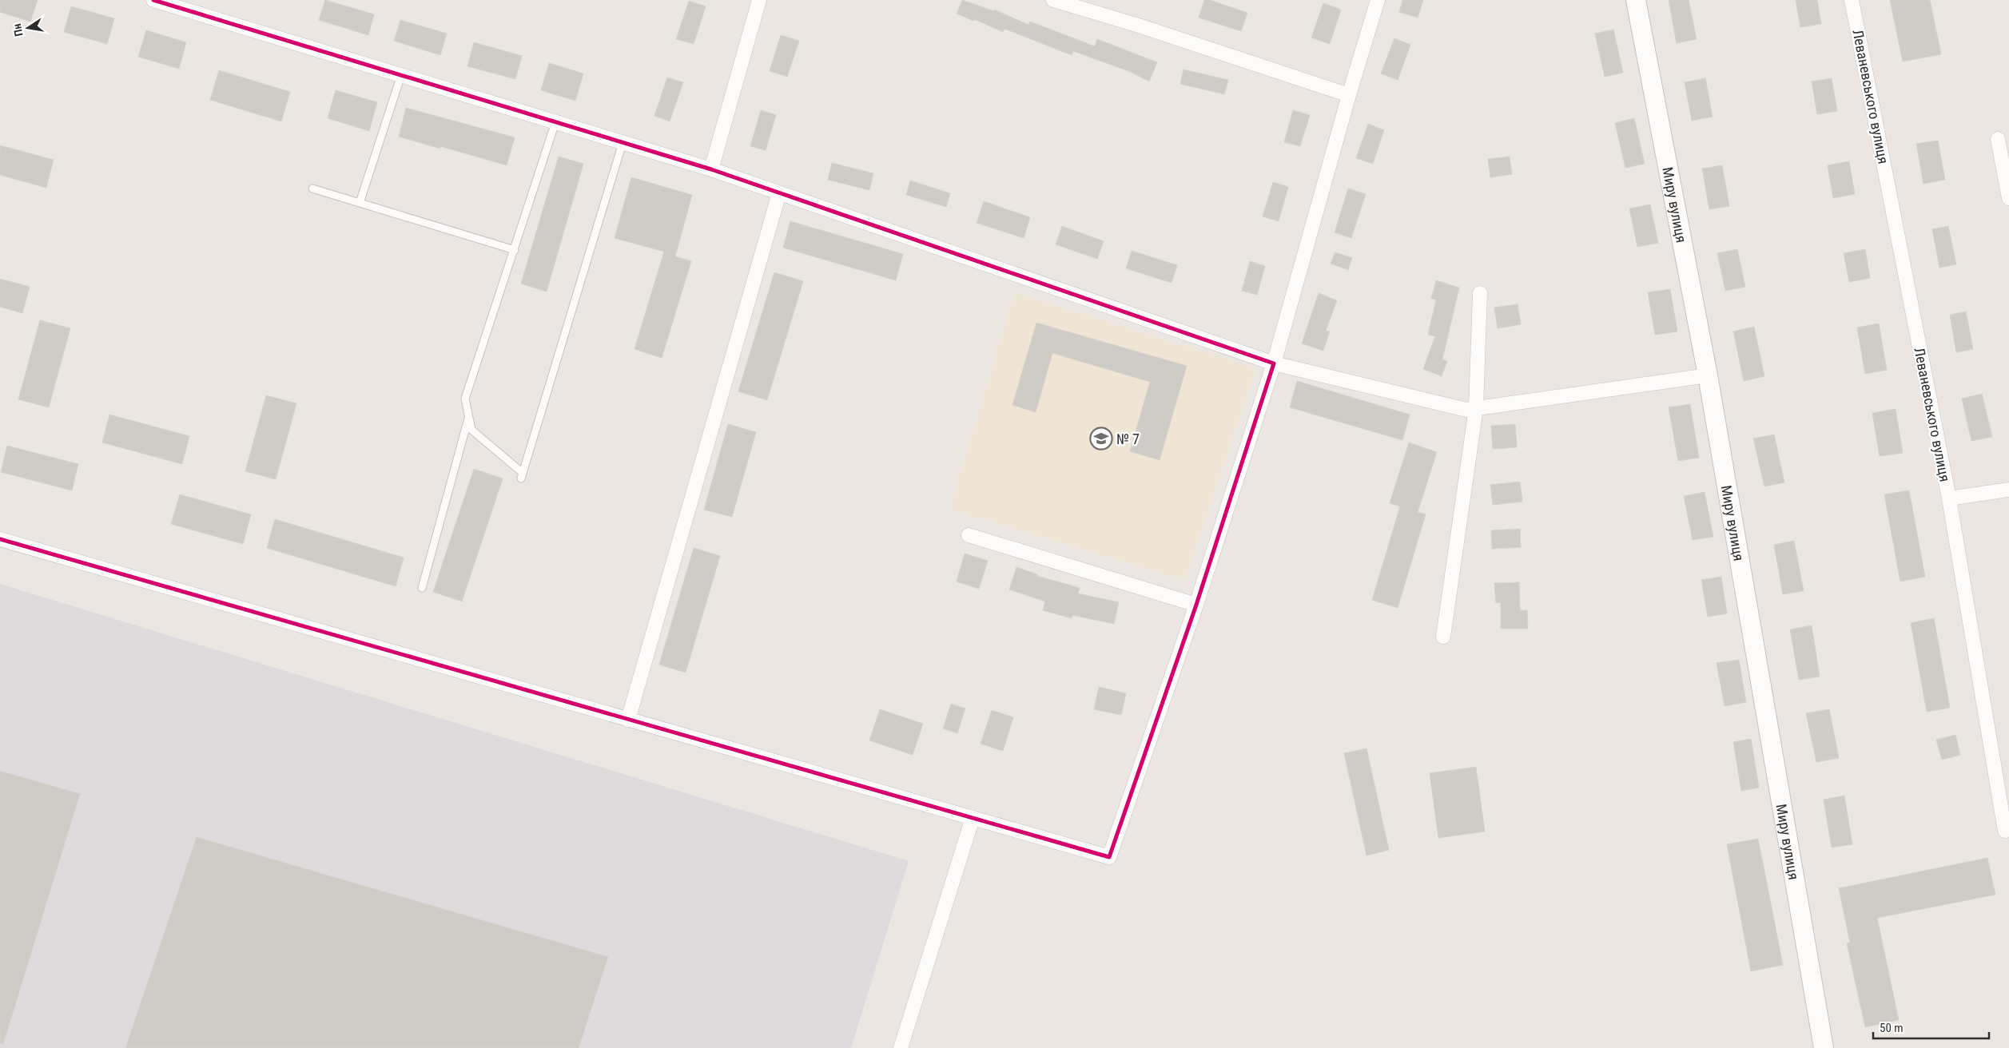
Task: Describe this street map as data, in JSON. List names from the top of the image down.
{
  "streets": {
    "main road": ["Миру вулиця"],
    "street": ["Леваневського вулиця"]
  },
  "places": {
    "school or university": ["№ 7"]
  },
  "scale_bar": "50 m",
  "north": "left"
}
